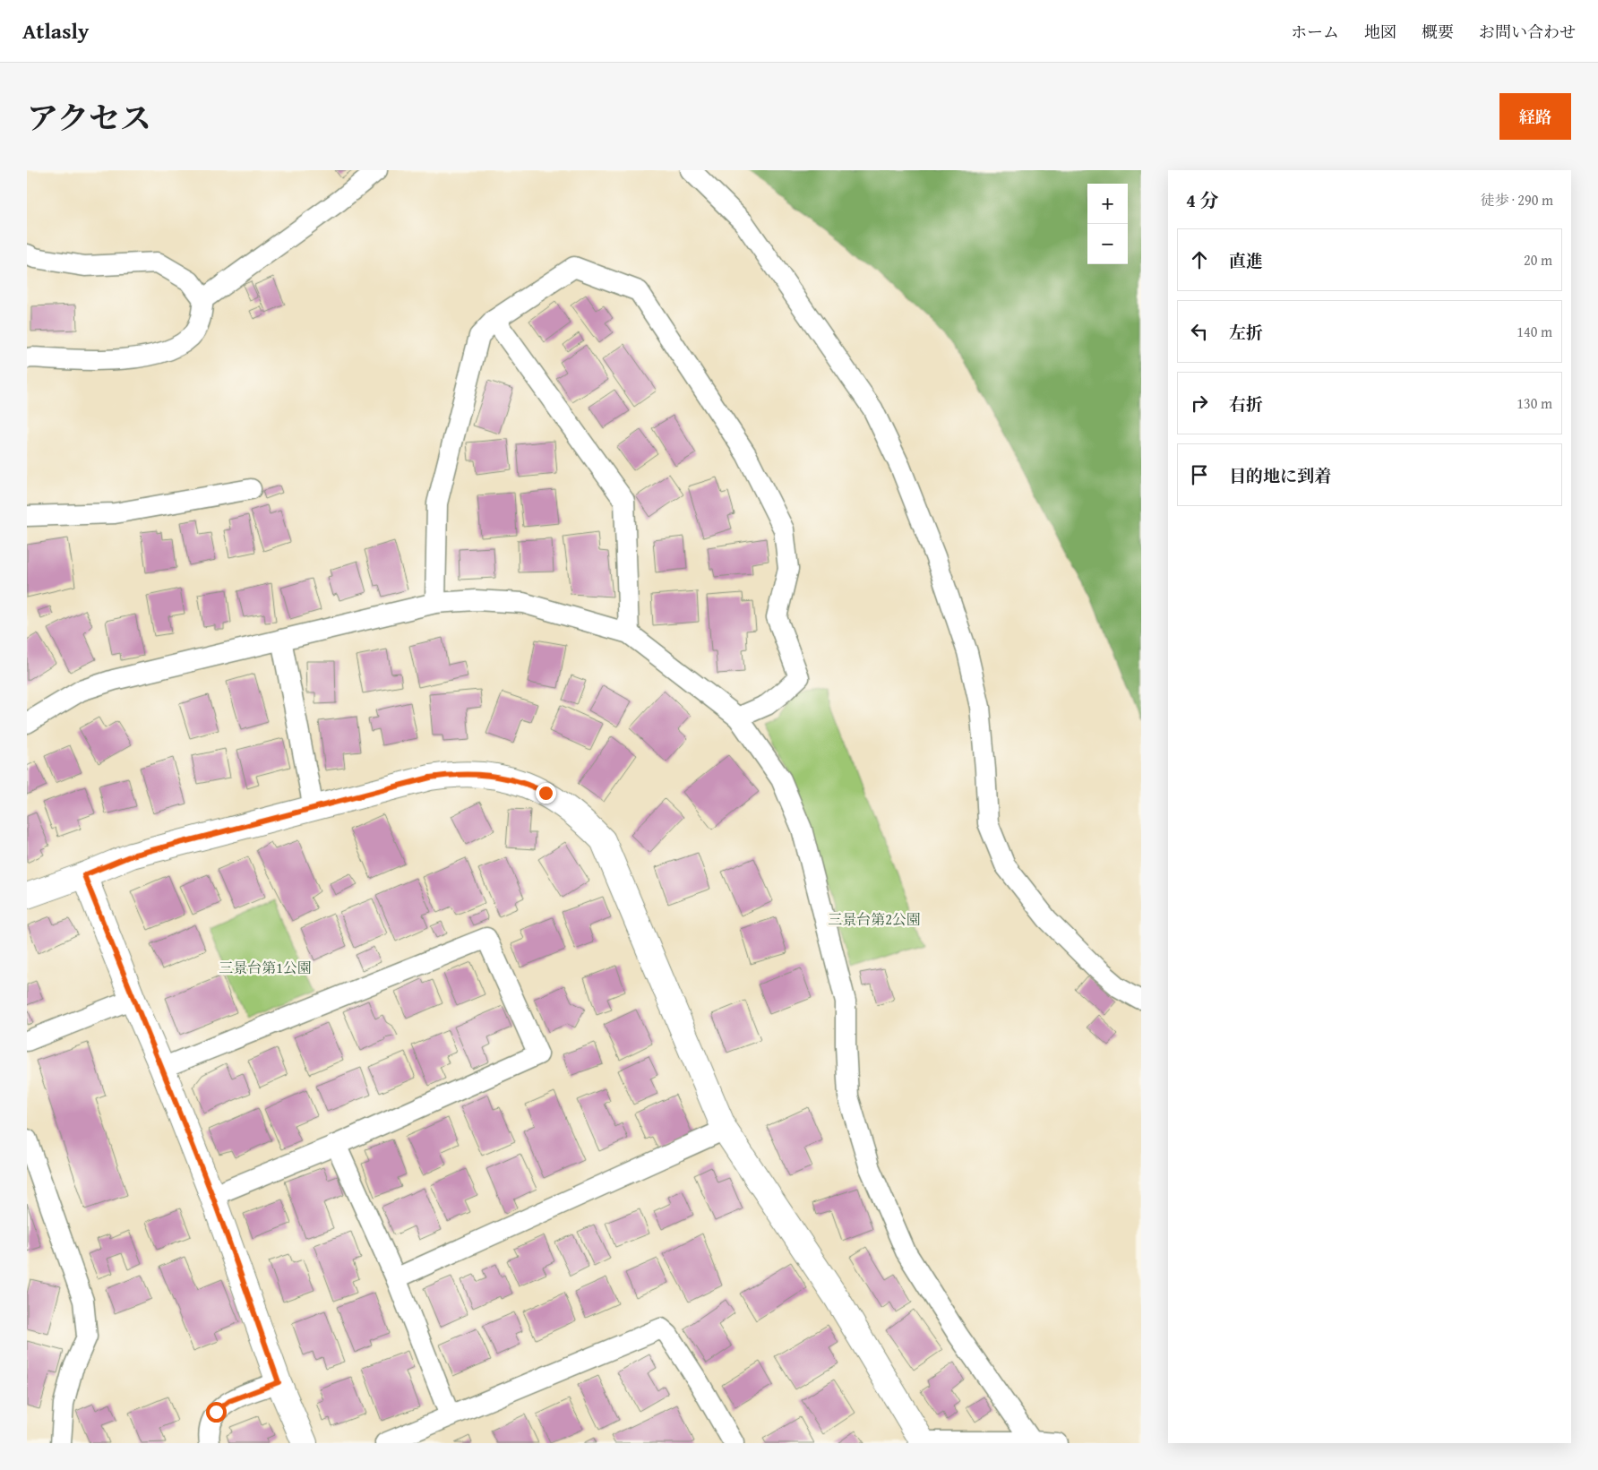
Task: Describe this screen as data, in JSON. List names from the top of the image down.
{
  "parks": ["三景台第2公園", "三景台第1公園"],
  "page": {
    "header": "Atlasly",
    "nav": [
      "ホーム",
      "地図",
      "概要",
      "お問い合わせ"
    ],
    "title": "アクセス",
    "buttons": "経路",
    "heading": ["4 分", "徒歩 · 290 m"],
    "map_buttons": ["+", "−"],
    "list": [
      ["直進", "20 m"],
      ["左折", "140 m"],
      ["右折", "130 m"],
      "目的地に到着"
    ]
  }
}
